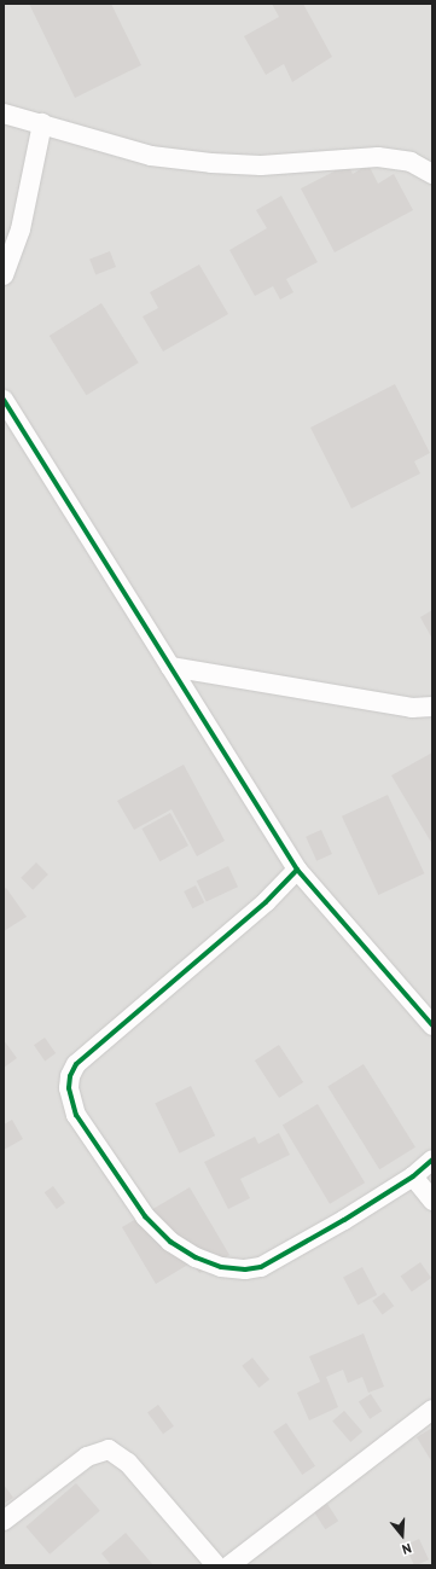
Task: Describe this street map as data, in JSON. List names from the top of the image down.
{
  "north": "bottom"
}
